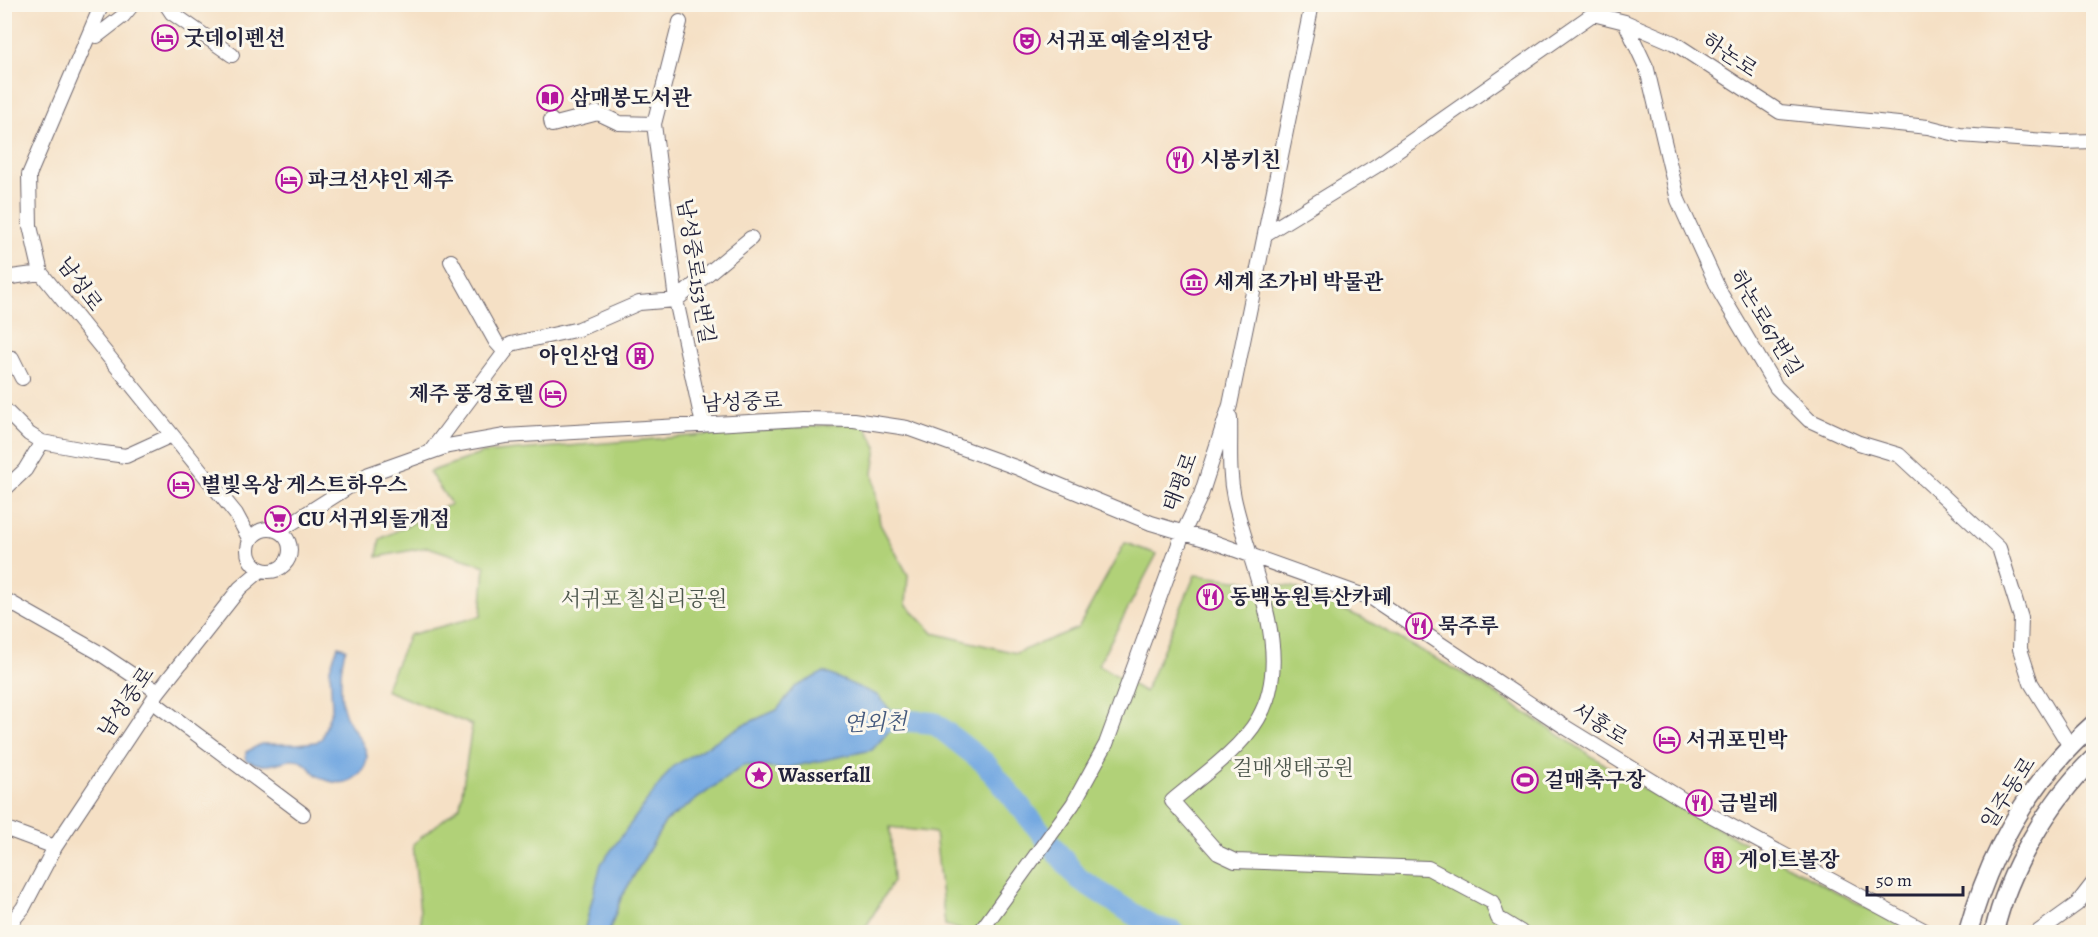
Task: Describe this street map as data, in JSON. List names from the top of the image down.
{
  "streets": {
    "main road": ["일주동로"],
    "street": [
      "하논로",
      "남성중로153번길",
      "남성로",
      "하논로67번길",
      "남성중로",
      "태평로",
      "서홍로"
    ]
  },
  "crossings": [
    ["하논로", "하논로67번길"],
    ["하논로", "태평로"],
    ["남성중로153번길", "남성중로"],
    ["남성로", "남성중로"],
    ["하논로67번길", "일주동로"],
    ["남성중로", "태평로"],
    ["남성중로", "서홍로"],
    ["태평로", "서홍로"]
  ],
  "water": ["연외천"],
  "parks": ["서귀포 칠십리공원", "걸매생태공원"],
  "places": {
    "hotel": [
      "굿데이펜션",
      "파크선샤인 제주",
      "제주 풍경호텔",
      "별빛옥상 게스트하우스",
      "서귀포민박"
    ],
    "theatre": ["서귀포 예술의전당"],
    "library": ["삼매봉도서관"],
    "restaurant": [
      "시봉키친",
      "동백농원특산카페",
      "묵주루",
      "금빌레"
    ],
    "museum": ["세계 조가비 박물관"],
    "building": ["아인산업", "게이트볼장"],
    "supermarket": ["CU 서귀외돌개점"],
    "place": ["Wasserfall"],
    "sports": ["걸매축구장"]
  },
  "scale_bar": "50 m"
}
